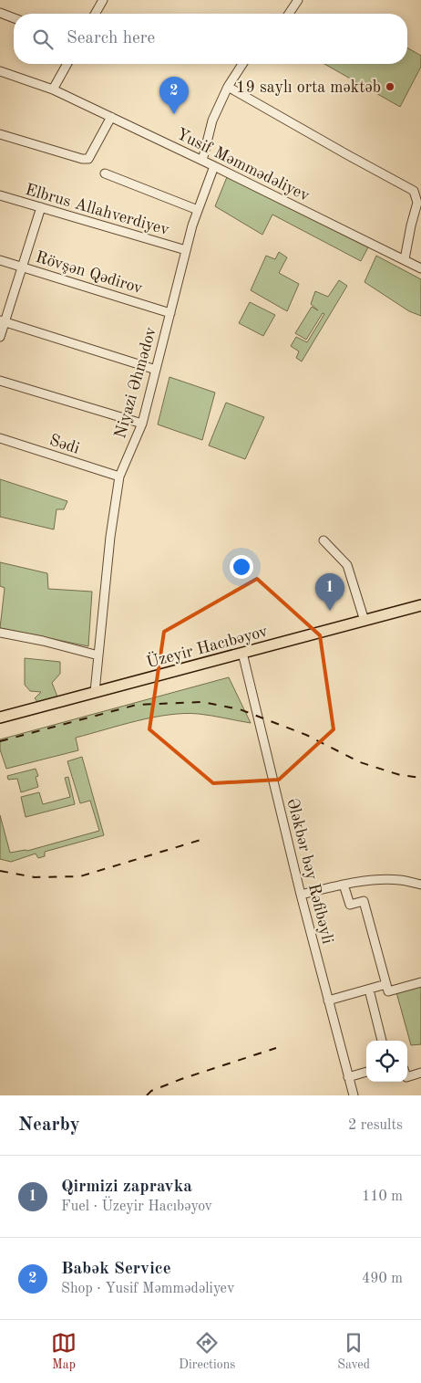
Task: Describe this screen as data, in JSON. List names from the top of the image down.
{
  "streets": {
    "main road": ["Üzeyir Hacıbəyov"],
    "street": [
      "Yusif Məmmədəliyev",
      "Elbrus Allahverdiyev",
      "Rövşən Qədirov",
      "Niyazi Əhmədov",
      "Sədi",
      "Ələkbər bəy Rəfibəyli"
    ]
  },
  "crossings": [
    ["Yusif Məmmədəliyev", "Niyazi Əhmədov"],
    ["Elbrus Allahverdiyev", "Niyazi Əhmədov"],
    ["Rövşən Qədirov", "Niyazi Əhmədov"],
    ["Niyazi Əhmədov", "Sədi"],
    ["Niyazi Əhmədov", "Üzeyir Hacıbəyov"],
    ["Üzeyir Hacıbəyov", "Ələkbər bəy Rəfibəyli"]
  ],
  "places": ["19 saylı orta məktəb"],
  "page": {
    "search": "Search here",
    "pins": ["2", "1"],
    "heading": ["Nearby", "2 results"],
    "list": [
      {
        "mark": "1",
        "name": "Qirmizi zapravka",
        "note": "Fuel · Üzeyir Hacıbəyov",
        "value": "110 m"
      },
      {
        "mark": "2",
        "name": "Babək Service",
        "note": "Shop · Yusif Məmmədəliyev",
        "value": "490 m"
      }
    ],
    "nav": ["Map", "Directions", "Saved"]
  }
}
